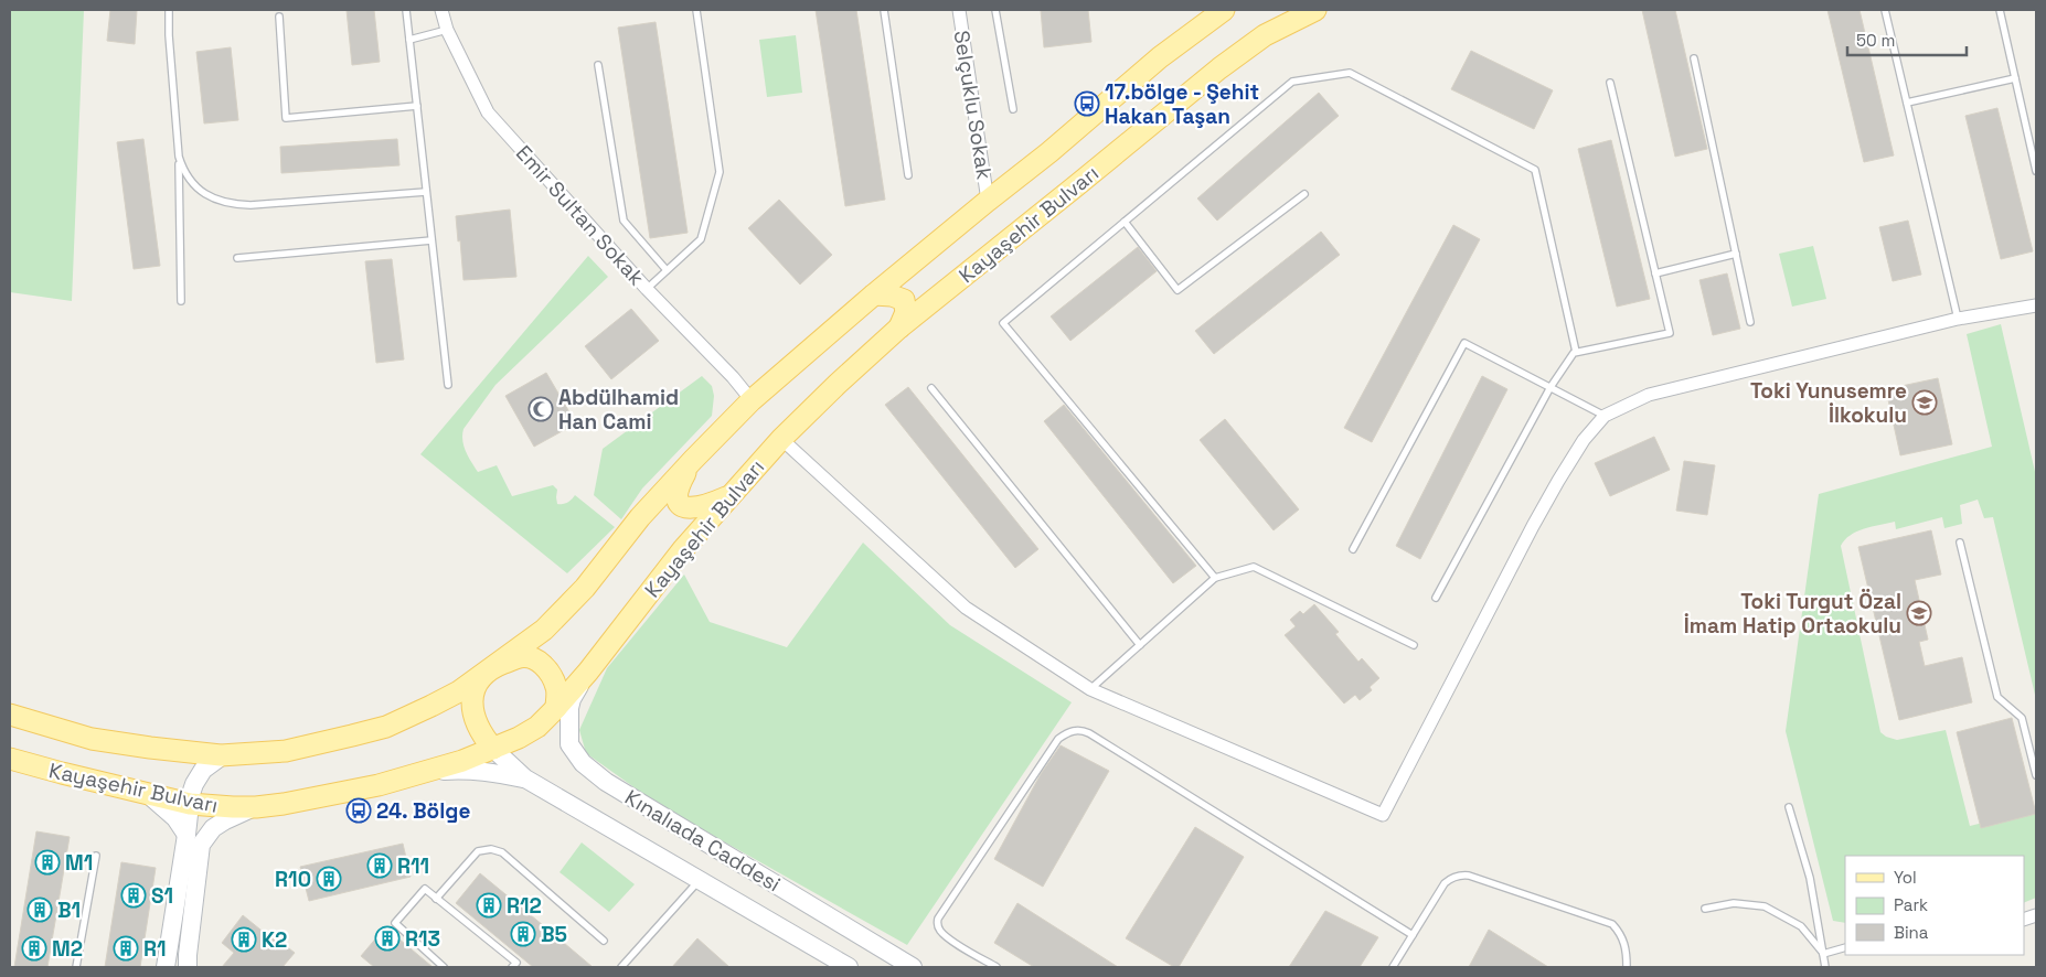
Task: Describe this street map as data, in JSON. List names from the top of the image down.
{
  "streets": {
    "main road": ["Kayaşehir Bulvarı", "Kınalıada Caddesi"],
    "street": ["Selçuklu Sokak", "Emir Sultan Sokak"]
  },
  "crossings": [
    ["Selçuklu Sokak", "Kayaşehir Bulvarı"],
    ["Emir Sultan Sokak", "Kayaşehir Bulvarı"],
    ["Kayaşehir Bulvarı", "Kınalıada Caddesi"]
  ],
  "places": {
    "bus stop": ["17.bölge - Şehit Hakan Taşan", "24. Bölge"],
    "school or university": ["Toki Yunusemre İlkokulu", "Toki Turgut Özal İmam Hatip Ortaokulu"],
    "mosque": ["Abdülhamid Han Cami"],
    "building": [
      "M1",
      "R11",
      "R10",
      "S1",
      "R12",
      "B1",
      "B5",
      "R13",
      "K2",
      "M2",
      "R1"
    ]
  },
  "legend": ["Yol", "Park", "Bina"],
  "scale_bar": "50 m"
}
